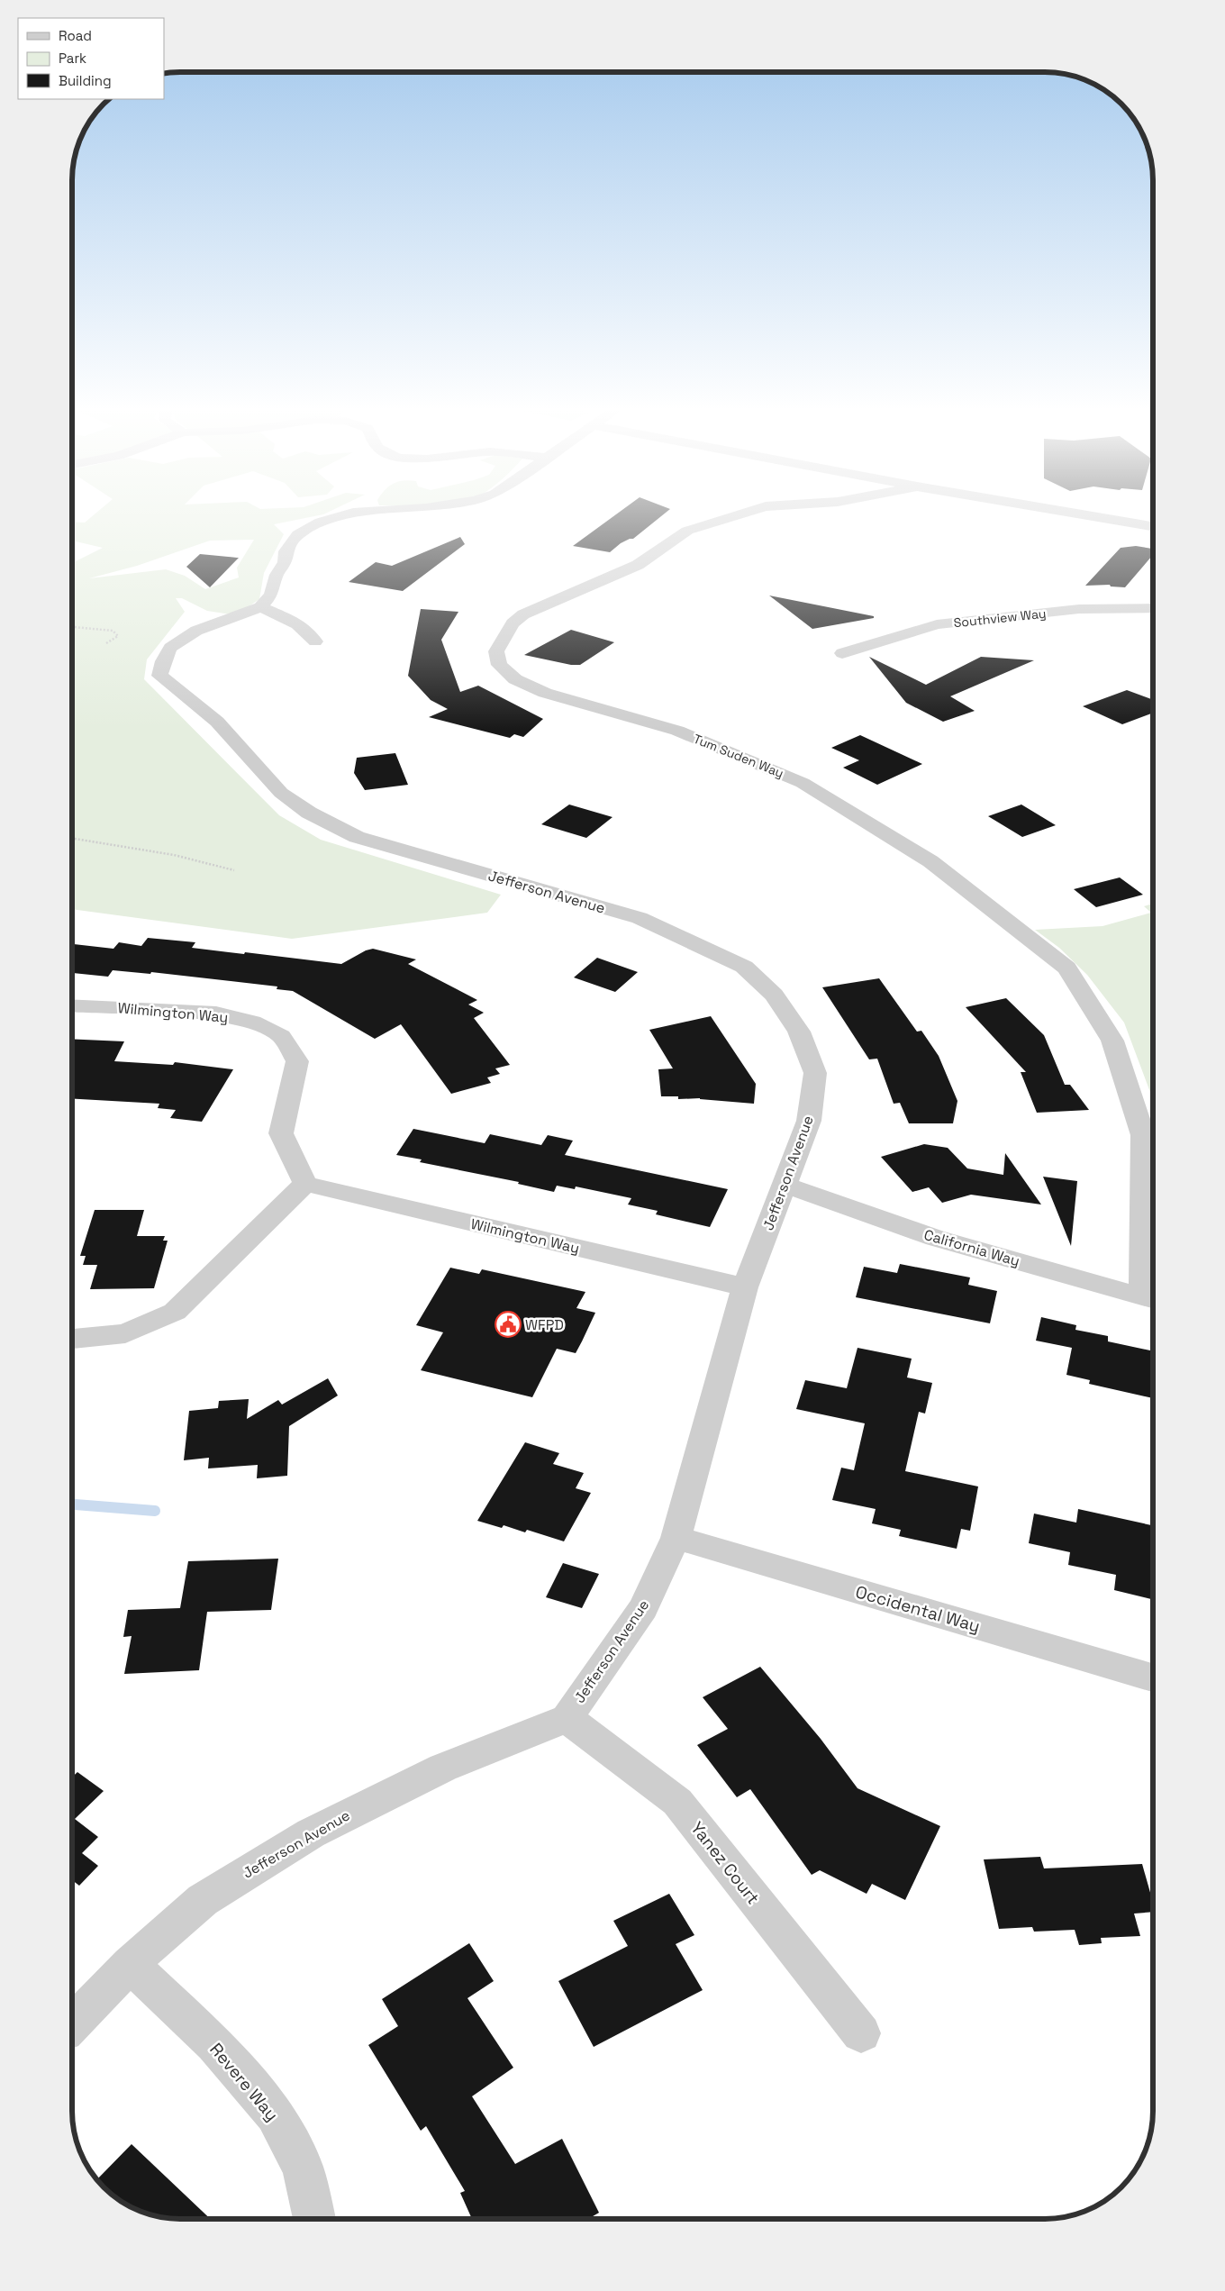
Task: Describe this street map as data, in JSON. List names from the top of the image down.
{
  "streets": {
    "street": [
      "Southview Way",
      "Tum Suden Way",
      "Jefferson Avenue",
      "Wilmington Way",
      "California Way",
      "Occidental Way",
      "Yanez Court",
      "Revere Way"
    ]
  },
  "crossings": [
    ["Tum Suden Way", "California Way"],
    ["Jefferson Avenue", "Wilmington Way"],
    ["Jefferson Avenue", "California Way"],
    ["Jefferson Avenue", "Occidental Way"],
    ["Jefferson Avenue", "Yanez Court"],
    ["Jefferson Avenue", "Revere Way"]
  ],
  "places": {
    "public building": ["WFPD"]
  },
  "legend": ["Road", "Park", "Building"]
}
